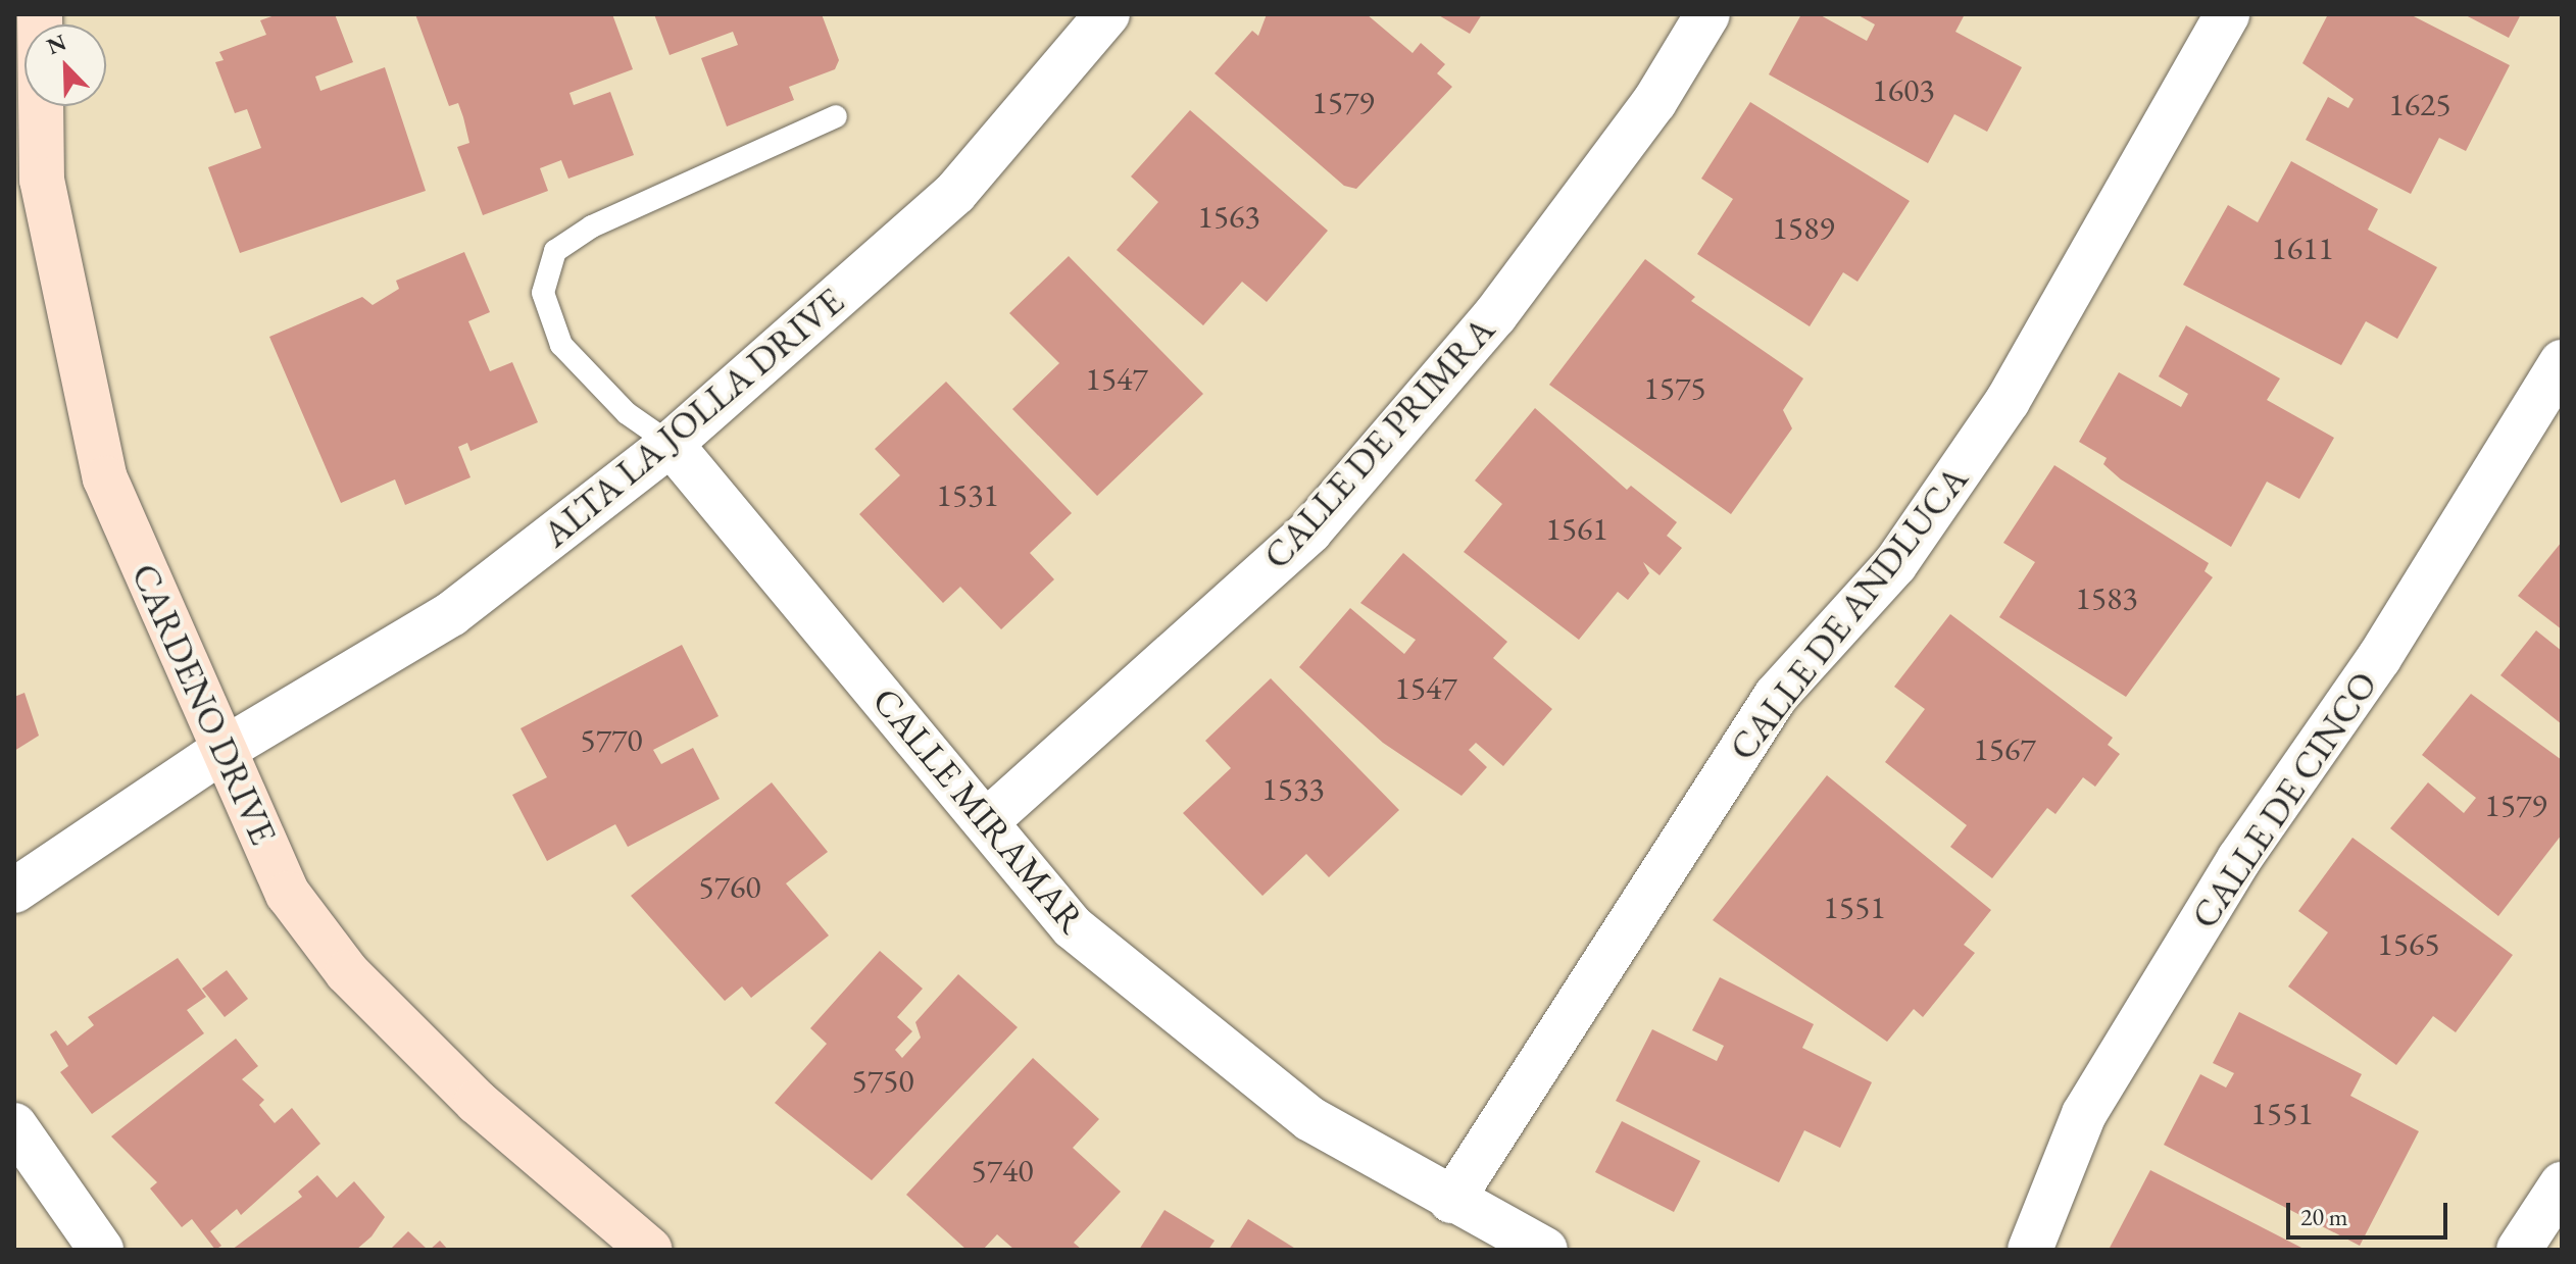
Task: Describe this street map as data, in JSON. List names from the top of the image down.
{
  "streets": {
    "street": [
      "ALTA LA JOLLA DRIVE",
      "CALLE DE PRIMRA",
      "CALLE DE ANDLUCA",
      "CARDENO DRIVE",
      "CALLE DE CINCO",
      "CALLE MIRAMAR"
    ]
  },
  "crossings": [
    ["ALTA LA JOLLA DRIVE", "CARDENO DRIVE"],
    ["ALTA LA JOLLA DRIVE", "CALLE MIRAMAR"],
    ["CALLE DE PRIMRA", "CALLE MIRAMAR"],
    ["CALLE DE ANDLUCA", "CALLE MIRAMAR"]
  ],
  "house_numbers": [
    "1603",
    "1579",
    "1625",
    "1563",
    "1589",
    "1611",
    "1547",
    "1575",
    "1531",
    "1561",
    "1583",
    "1547",
    "5770",
    "1567",
    "1533",
    "1579",
    "5760",
    "1551",
    "1565",
    "5750",
    "1551",
    "5740"
  ],
  "scale_bar": "20 m",
  "north": "top left"
}
